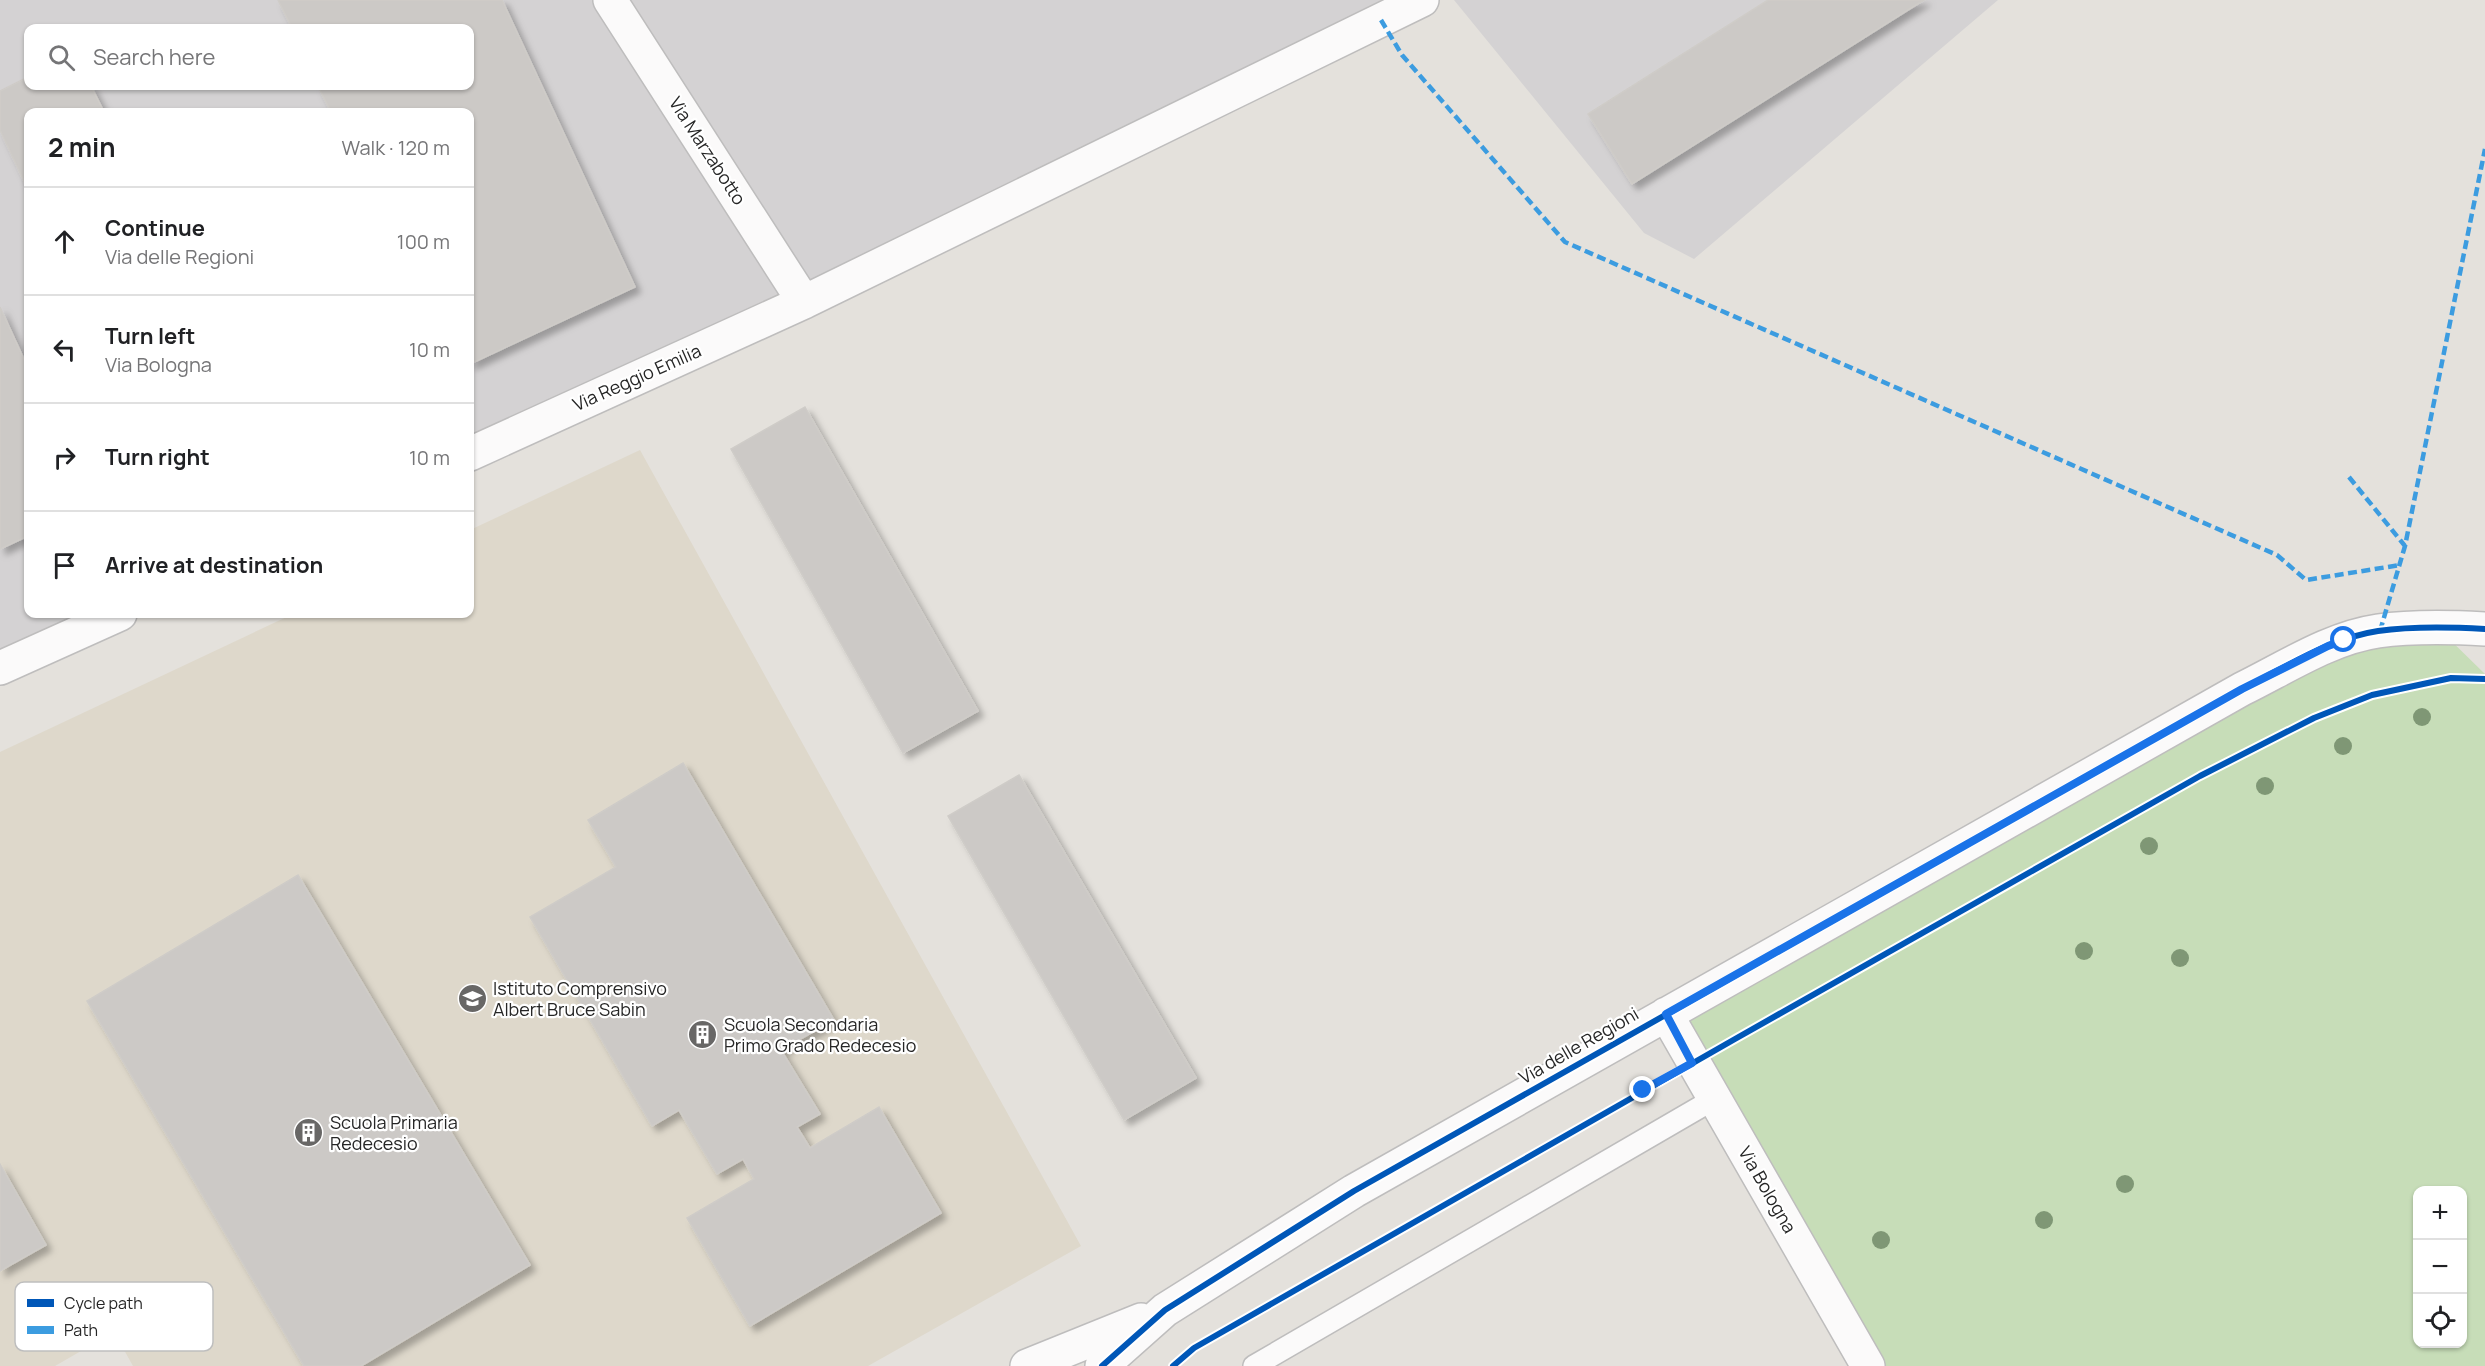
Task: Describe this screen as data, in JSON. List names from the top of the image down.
{
  "streets": {
    "street": [
      "Via Marzabotto",
      "Via Reggio Emilia",
      "Via delle Regioni",
      "Via Bologna"
    ]
  },
  "crossings": [
    ["Via Marzabotto", "Via Reggio Emilia"],
    ["Via delle Regioni", "Via Bologna"]
  ],
  "places": {
    "school or university": ["Istituto Comprensivo Albert Bruce Sabin"],
    "building": ["Scuola Secondaria Primo Grado Redecesio", "Scuola Primaria Redecesio"]
  },
  "legend": ["Cycle path", "Path"],
  "page": {
    "search": "Search here",
    "heading": ["2 min", "Walk · 120 m"],
    "list": [
      ["Continue", "Via delle Regioni", "100 m"],
      ["Turn left", "Via Bologna", "10 m"],
      ["Turn right", "10 m"],
      "Arrive at destination"
    ],
    "map_buttons": ["+", "−"]
  }
}
